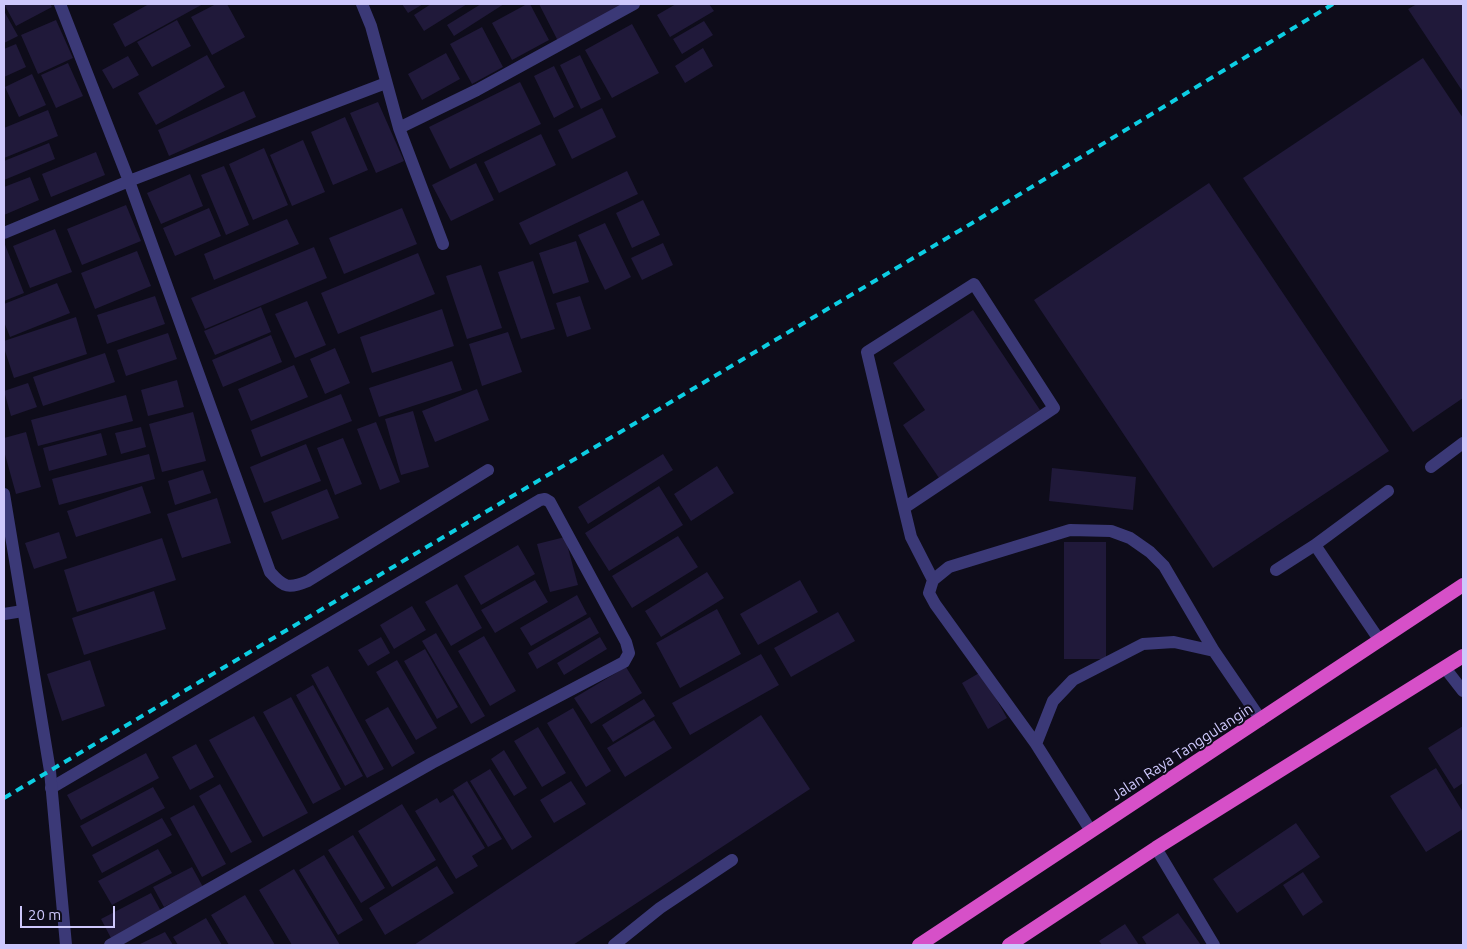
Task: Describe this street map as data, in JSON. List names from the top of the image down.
{
  "streets": {
    "highway": ["Jalan Raya Tanggulangin"]
  },
  "scale_bar": "20 m"
}
